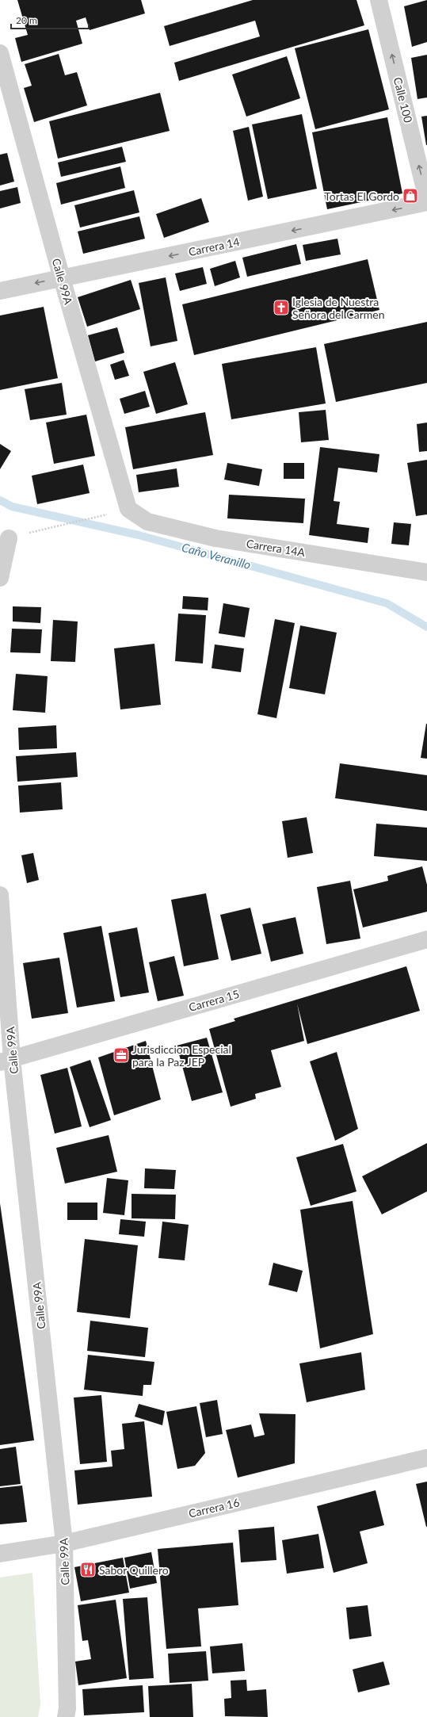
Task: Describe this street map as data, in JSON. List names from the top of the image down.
{
  "streets": {
    "street": [
      "Calle 100",
      "Carrera 14",
      "Calle 99A",
      "Carrera 14A",
      "Carrera 15",
      "Carrera 16"
    ]
  },
  "crossings": [
    ["Carrera 14", "Calle 99A"],
    ["Calle 99A", "Carrera 14A"],
    ["Calle 99A", "Carrera 15"],
    ["Calle 99A", "Carrera 16"]
  ],
  "one_way": ["Calle 100", "Carrera 14"],
  "water": ["Caño Veranillo"],
  "places": {
    "shop": ["Tortas El Gordo"],
    "church": ["Iglesia de Nuestra Señora del Carmen"],
    "office": ["Jurisdiccion Especial para la Paz JEP"],
    "restaurant": ["Sabor Quillero"]
  },
  "scale_bar": "20 m"
}
